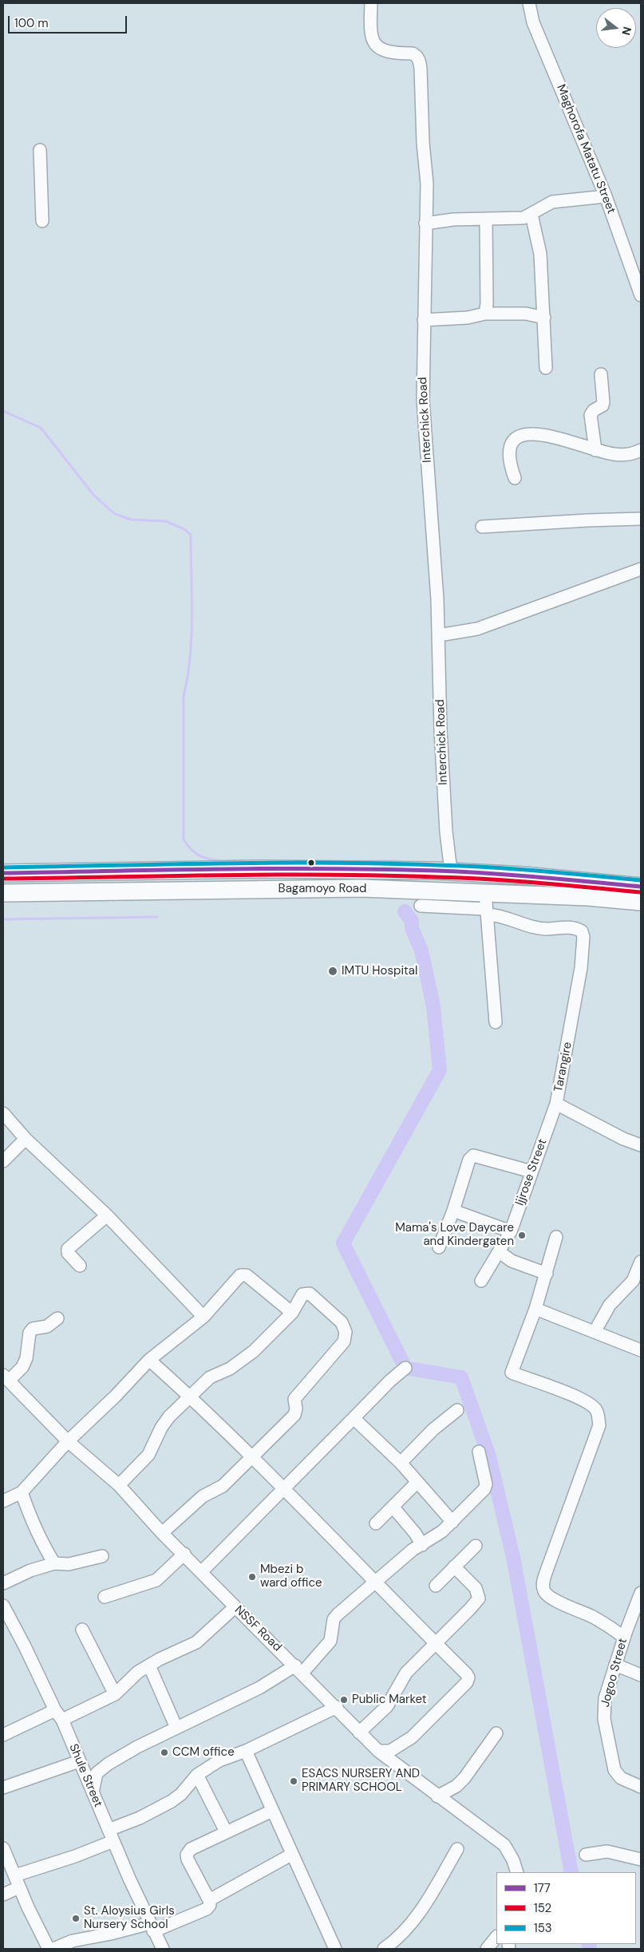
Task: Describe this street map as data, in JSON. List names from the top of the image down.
{
  "streets": {
    "highway": ["Bagamoyo Road"],
    "street": [
      "Maghorofa Matatu Street",
      "Interchick Road",
      "Tarangire",
      "Ijjrose Street",
      "NSSF Road",
      "Jogoo Street",
      "Shule Street"
    ]
  },
  "crossings": [
    ["Interchick Road", "Bagamoyo Road"],
    ["Tarangire", "Ijjrose Street"]
  ],
  "places": [
    "IMTU Hospital",
    "Mama's Love Daycare and Kindergaten",
    "Mbezi b ward office",
    "Public Market",
    "CCM office",
    "ESACS NURSERY AND PRIMARY SCHOOL",
    "St. Aloysius Girls Nursery School"
  ],
  "lines": ["transit line 153", "transit line 177", "transit line 152"],
  "legend": ["177", "152", "153"],
  "scale_bar": "100 m",
  "north": "right"
}
